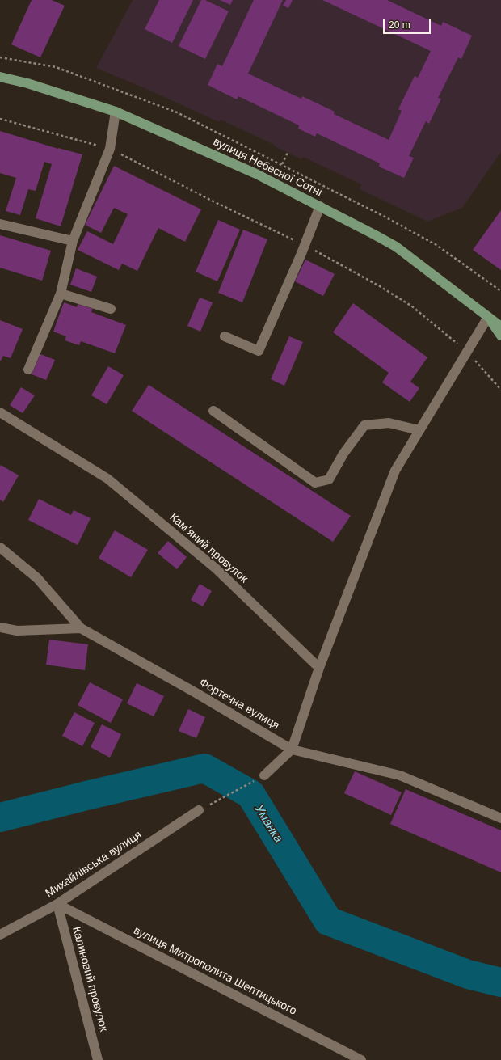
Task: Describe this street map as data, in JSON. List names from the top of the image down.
{
  "streets": {
    "main road": ["вулиця Небесної Сотні"],
    "street": [
      "Камʼяний провулок",
      "Фортечна вулиця",
      "Михайлівська вулиця",
      "вулиця Митрополита Шептицького",
      "Калиновий провулок"
    ]
  },
  "crossings": [
    ["Михайлівська вулиця", "вулиця Митрополита Шептицького"],
    ["Михайлівська вулиця", "Калиновий провулок"],
    ["вулиця Митрополита Шептицького", "Калиновий провулок"]
  ],
  "water": ["Уманка"],
  "scale_bar": "20 m"
}
